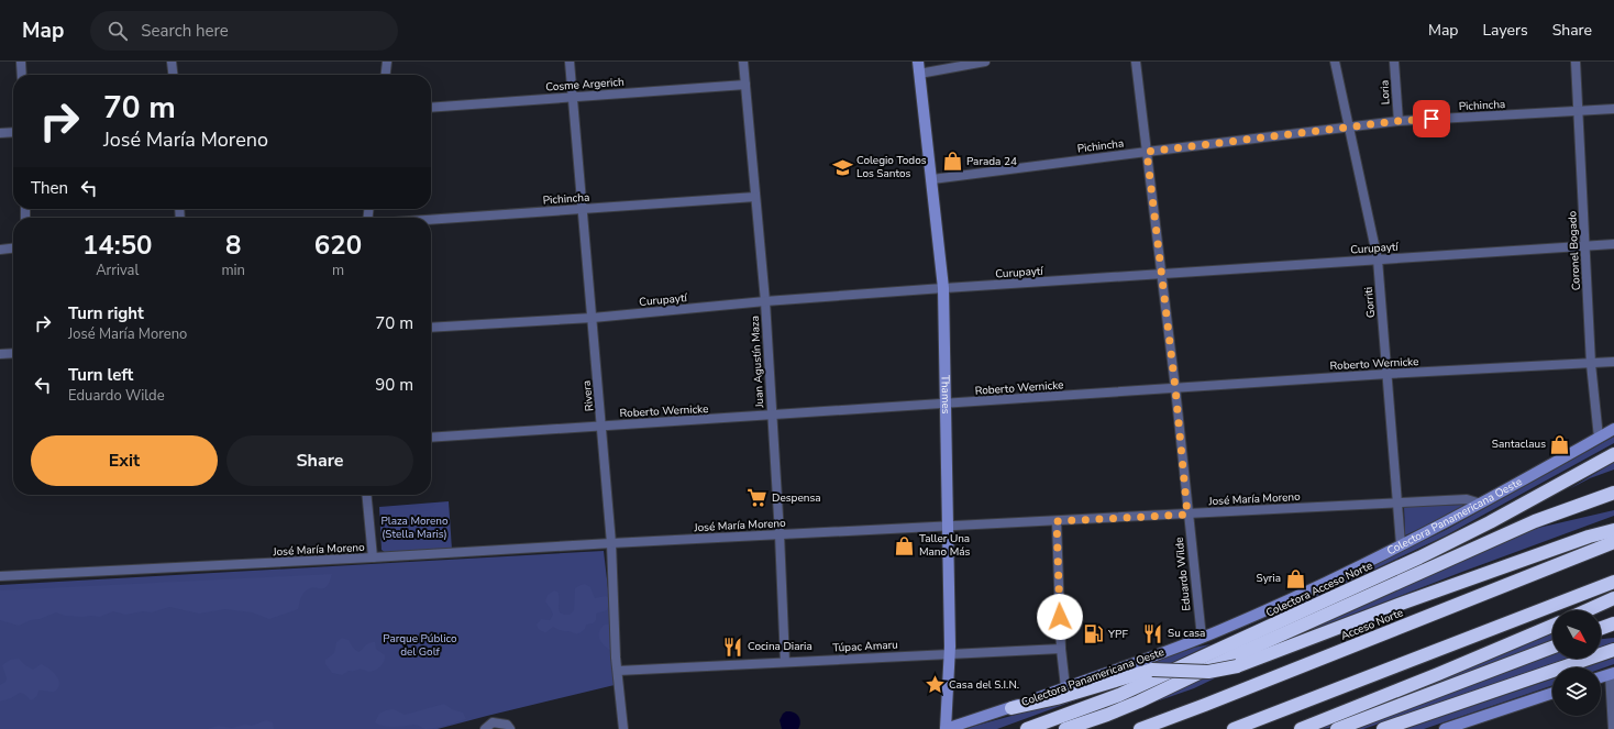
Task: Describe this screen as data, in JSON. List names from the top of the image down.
{
  "streets": {
    "highway": ["Colectora Acceso Norte", "Acceso Norte"],
    "street": [
      "Cosme Argerich",
      "Loria",
      "Pichincha",
      "Curupaytí",
      "Coronel Bogado",
      "Gorriti",
      "Juan Agustín Maza",
      "Roberto Wernicke",
      "Thames",
      "Rivera",
      "José María Moreno",
      "Colectora Panamericana Oeste",
      "Eduardo Wilde",
      "Túpac Amaru"
    ]
  },
  "crossings": [
    ["Cosme Argerich", "Juan Agustín Maza"],
    ["Cosme Argerich", "Rivera"],
    ["Loria", "Pichincha"],
    ["Pichincha", "Coronel Bogado"],
    ["Pichincha", "Gorriti"],
    ["Pichincha", "Juan Agustín Maza"],
    ["Pichincha", "Thames"],
    ["Pichincha", "Rivera"],
    ["Pichincha", "Eduardo Wilde"],
    ["Curupaytí", "Coronel Bogado"],
    ["Curupaytí", "Gorriti"],
    ["Curupaytí", "Juan Agustín Maza"],
    ["Curupaytí", "Thames"],
    ["Curupaytí", "Rivera"],
    ["Curupaytí", "Eduardo Wilde"],
    ["Coronel Bogado", "Roberto Wernicke"],
    ["Coronel Bogado", "Colectora Panamericana Oeste"],
    ["Gorriti", "Roberto Wernicke"],
    ["Gorriti", "José María Moreno"],
    ["Gorriti", "Colectora Panamericana Oeste"],
    ["Juan Agustín Maza", "Roberto Wernicke"],
    ["Juan Agustín Maza", "José María Moreno"],
    ["Juan Agustín Maza", "Túpac Amaru"],
    ["Roberto Wernicke", "Thames"],
    ["Roberto Wernicke", "Rivera"],
    ["Roberto Wernicke", "Eduardo Wilde"],
    ["Thames", "José María Moreno"],
    ["Thames", "Colectora Panamericana Oeste"],
    ["Thames", "Túpac Amaru"],
    ["Rivera", "José María Moreno"],
    ["Rivera", "Túpac Amaru"],
    ["José María Moreno", "Colectora Panamericana Oeste"],
    ["José María Moreno", "Eduardo Wilde"],
    ["Colectora Panamericana Oeste", "Eduardo Wilde"]
  ],
  "parks": ["Plaza Moreno (Stella Maris)", "Parque Público del Golf"],
  "places": {
    "shop": [
      "Parada 24",
      "Santaclaus",
      "Taller Una Mano Más",
      "Syria"
    ],
    "school or university": ["Colegio Todos Los Santos"],
    "supermarket": ["Despensa"],
    "restaurant": ["Su casa", "Cocina Diaria"],
    "fuel station": ["YPF"],
    "place": ["Casa del S.I.N."]
  },
  "north": "bottom right",
  "page": {
    "header": "Map",
    "search": "Search here",
    "nav": ["Map", "Layers", "Share"],
    "turn": ["70 m", "José María Moreno"],
    "then": "Then",
    "eta": [
      "14:50",
      "Arrival",
      "8",
      "min",
      "620",
      "m"
    ],
    "list": [
      {
        "name": "Turn right",
        "note": "José María Moreno",
        "value": "70 m"
      },
      {
        "name": "Turn left",
        "note": "Eduardo Wilde",
        "value": "90 m"
      }
    ],
    "buttons": ["Exit", "Share"]
  }
}
